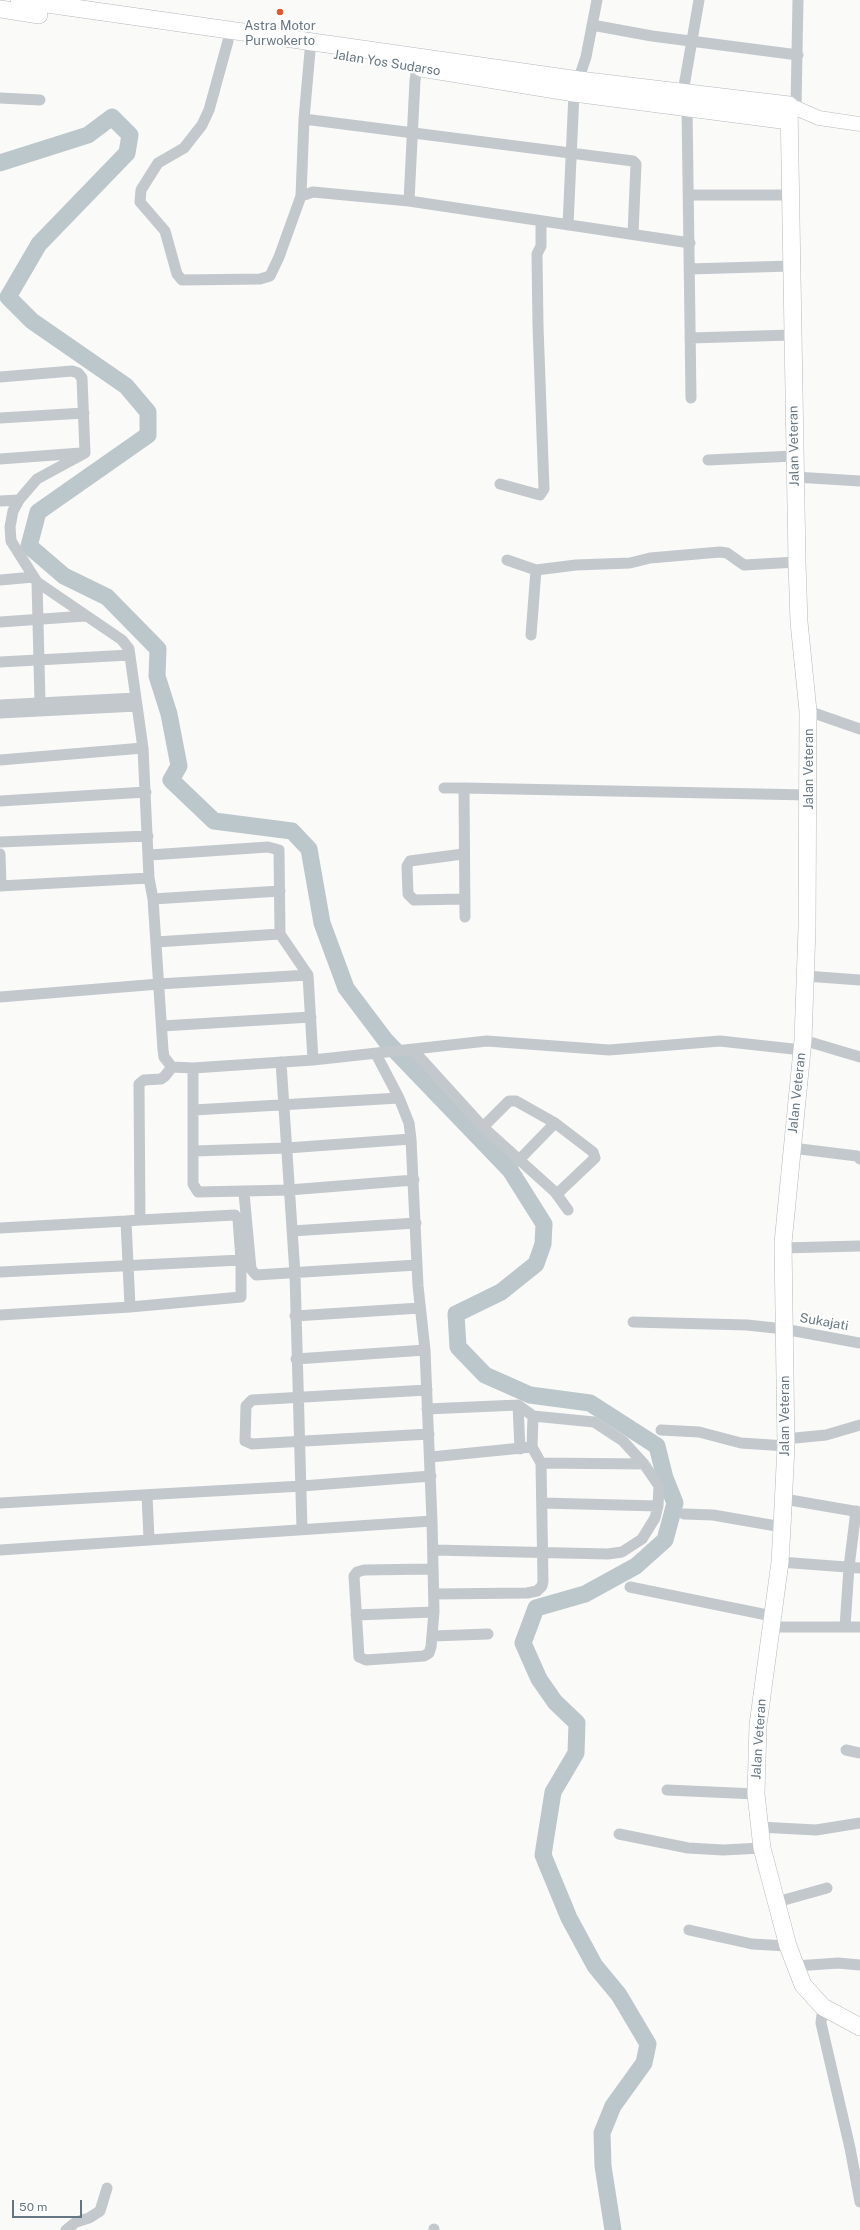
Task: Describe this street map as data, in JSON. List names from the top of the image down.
{
  "streets": {
    "highway": ["Jalan Yos Sudarso", "Jalan Veteran"],
    "street": ["Sukajati"]
  },
  "crossings": [
    ["Jalan Yos Sudarso", "Jalan Veteran"],
    ["Jalan Veteran", "Sukajati"]
  ],
  "places": ["Astra Motor Purwokerto"],
  "scale_bar": "50 m"
}
